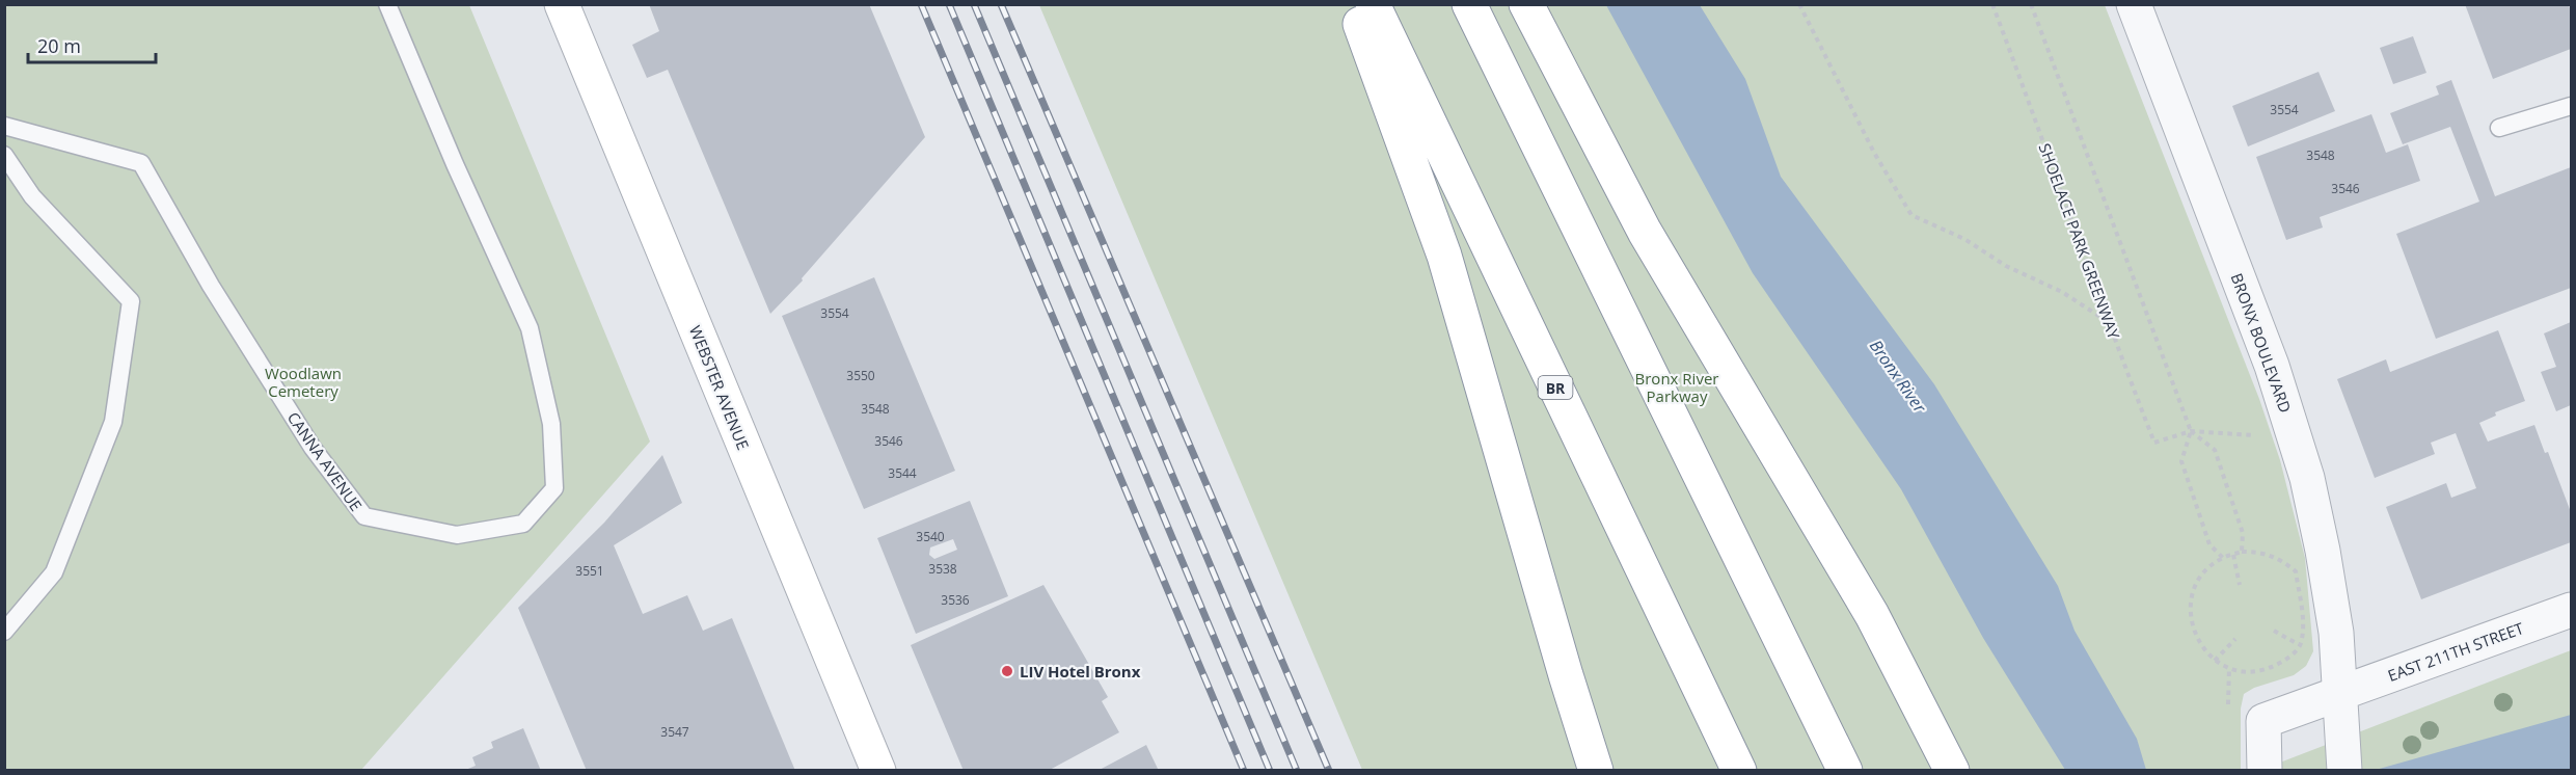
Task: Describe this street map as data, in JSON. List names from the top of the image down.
{
  "streets": {
    "main road": ["WEBSTER AVENUE", "BR"],
    "street": ["BRONX BOULEVARD", "EAST 211TH STREET"],
    "lane": ["CANNA AVENUE"],
    "path": ["SHOELACE PARK GREENWAY"]
  },
  "crossings": [
    ["BRONX BOULEVARD", "EAST 211TH STREET"]
  ],
  "water": ["Bronx River"],
  "parks": ["Woodlawn Cemetery", "Bronx River Parkway"],
  "places": ["LIV Hotel Bronx"],
  "house_numbers": [
    "3554",
    "3548",
    "3546",
    "3554",
    "3550",
    "3548",
    "3546",
    "3544",
    "3540",
    "3538",
    "3551",
    "3536",
    "3547"
  ],
  "scale_bar": "20 m"
}
